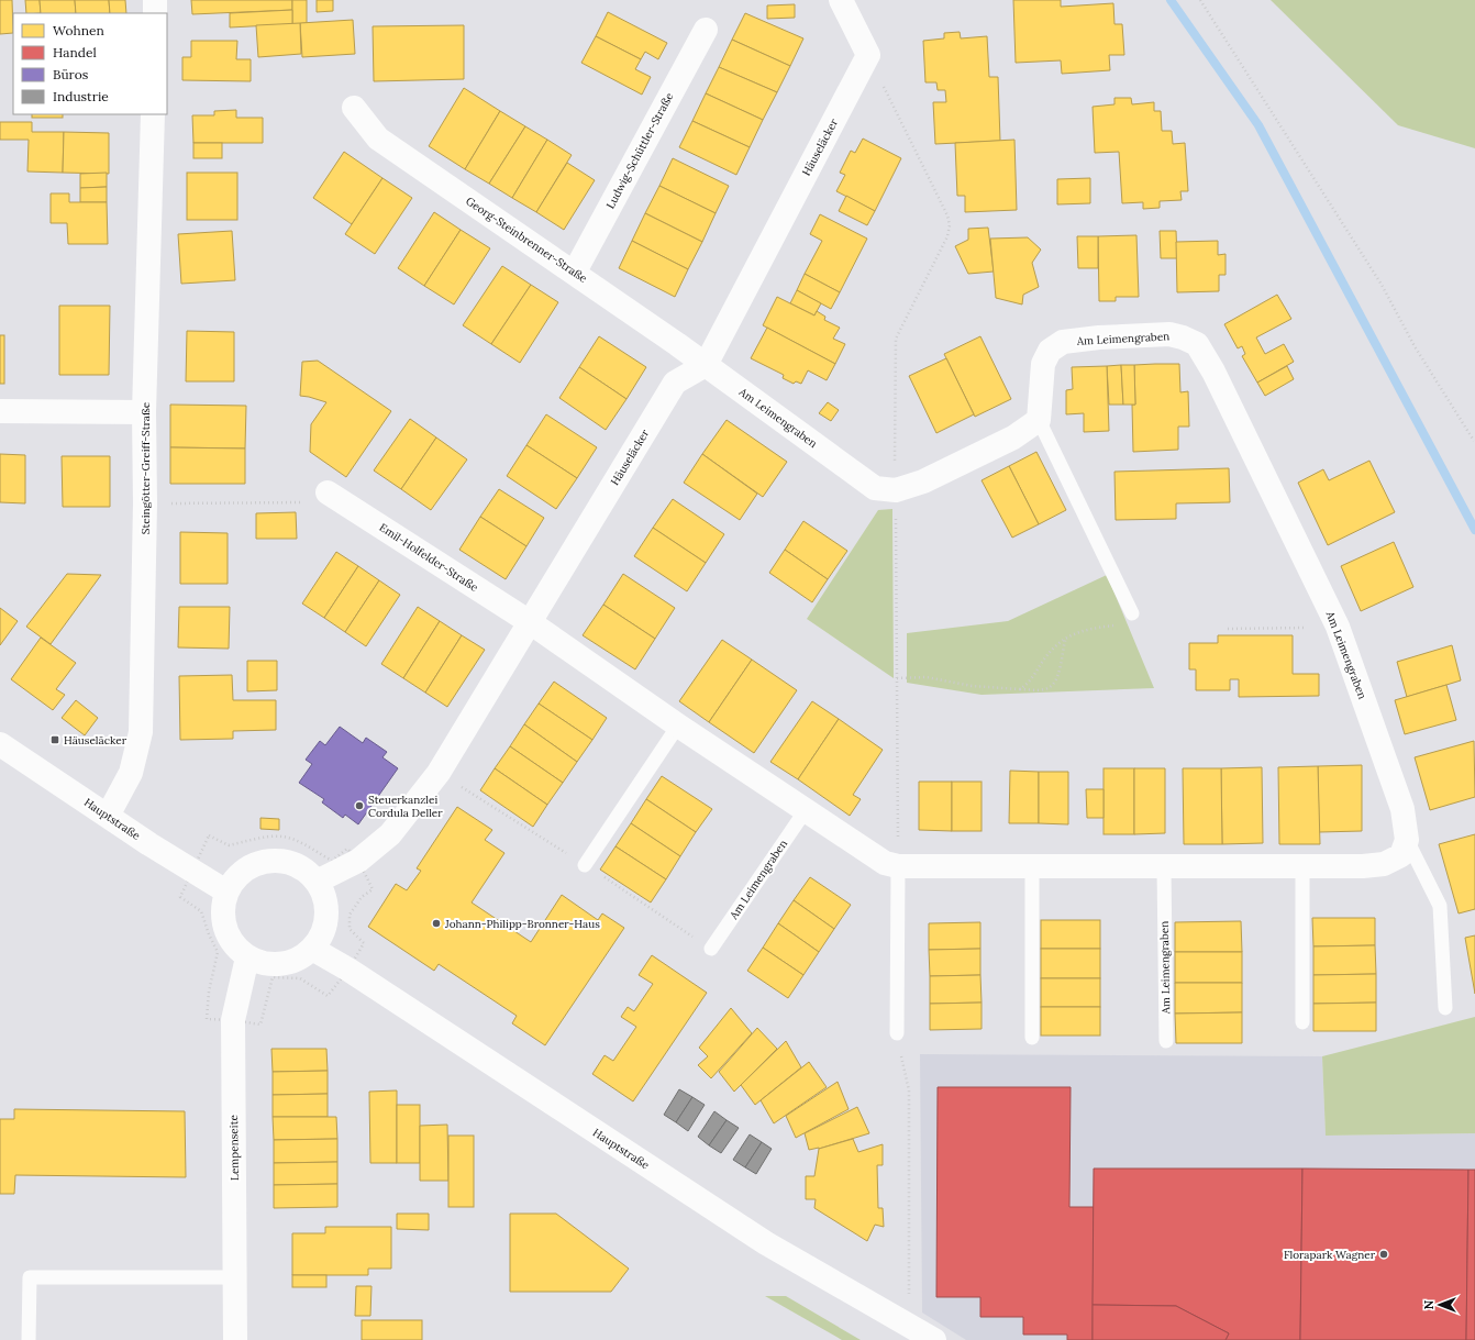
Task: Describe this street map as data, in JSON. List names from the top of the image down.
{
  "streets": {
    "street": [
      "Häuseläcker",
      "Ludwig-Schüttler-Straße",
      "Georg-Steinbrenner-Straße",
      "Am Leimengraben",
      "Steingötter-Greiff-Straße",
      "Emil-Holfelder-Straße",
      "Hauptstraße",
      "Lempenseite"
    ]
  },
  "crossings": [
    ["Häuseläcker", "Georg-Steinbrenner-Straße"],
    ["Häuseläcker", "Am Leimengraben"],
    ["Häuseläcker", "Emil-Holfelder-Straße"],
    ["Häuseläcker", "Hauptstraße"],
    ["Häuseläcker", "Lempenseite"],
    ["Ludwig-Schüttler-Straße", "Georg-Steinbrenner-Straße"],
    ["Georg-Steinbrenner-Straße", "Am Leimengraben"],
    ["Steingötter-Greiff-Straße", "Hauptstraße"],
    ["Hauptstraße", "Lempenseite"]
  ],
  "places": {
    "transit": ["Häuseläcker"],
    "other": ["Steuerkanzlei Cordula Deller", "Johann-Philipp-Bronner-Haus", "Florapark Wagner"]
  },
  "legend": [
    "Wohnen",
    "Handel",
    "Büros",
    "Industrie"
  ],
  "north": "left"
}
